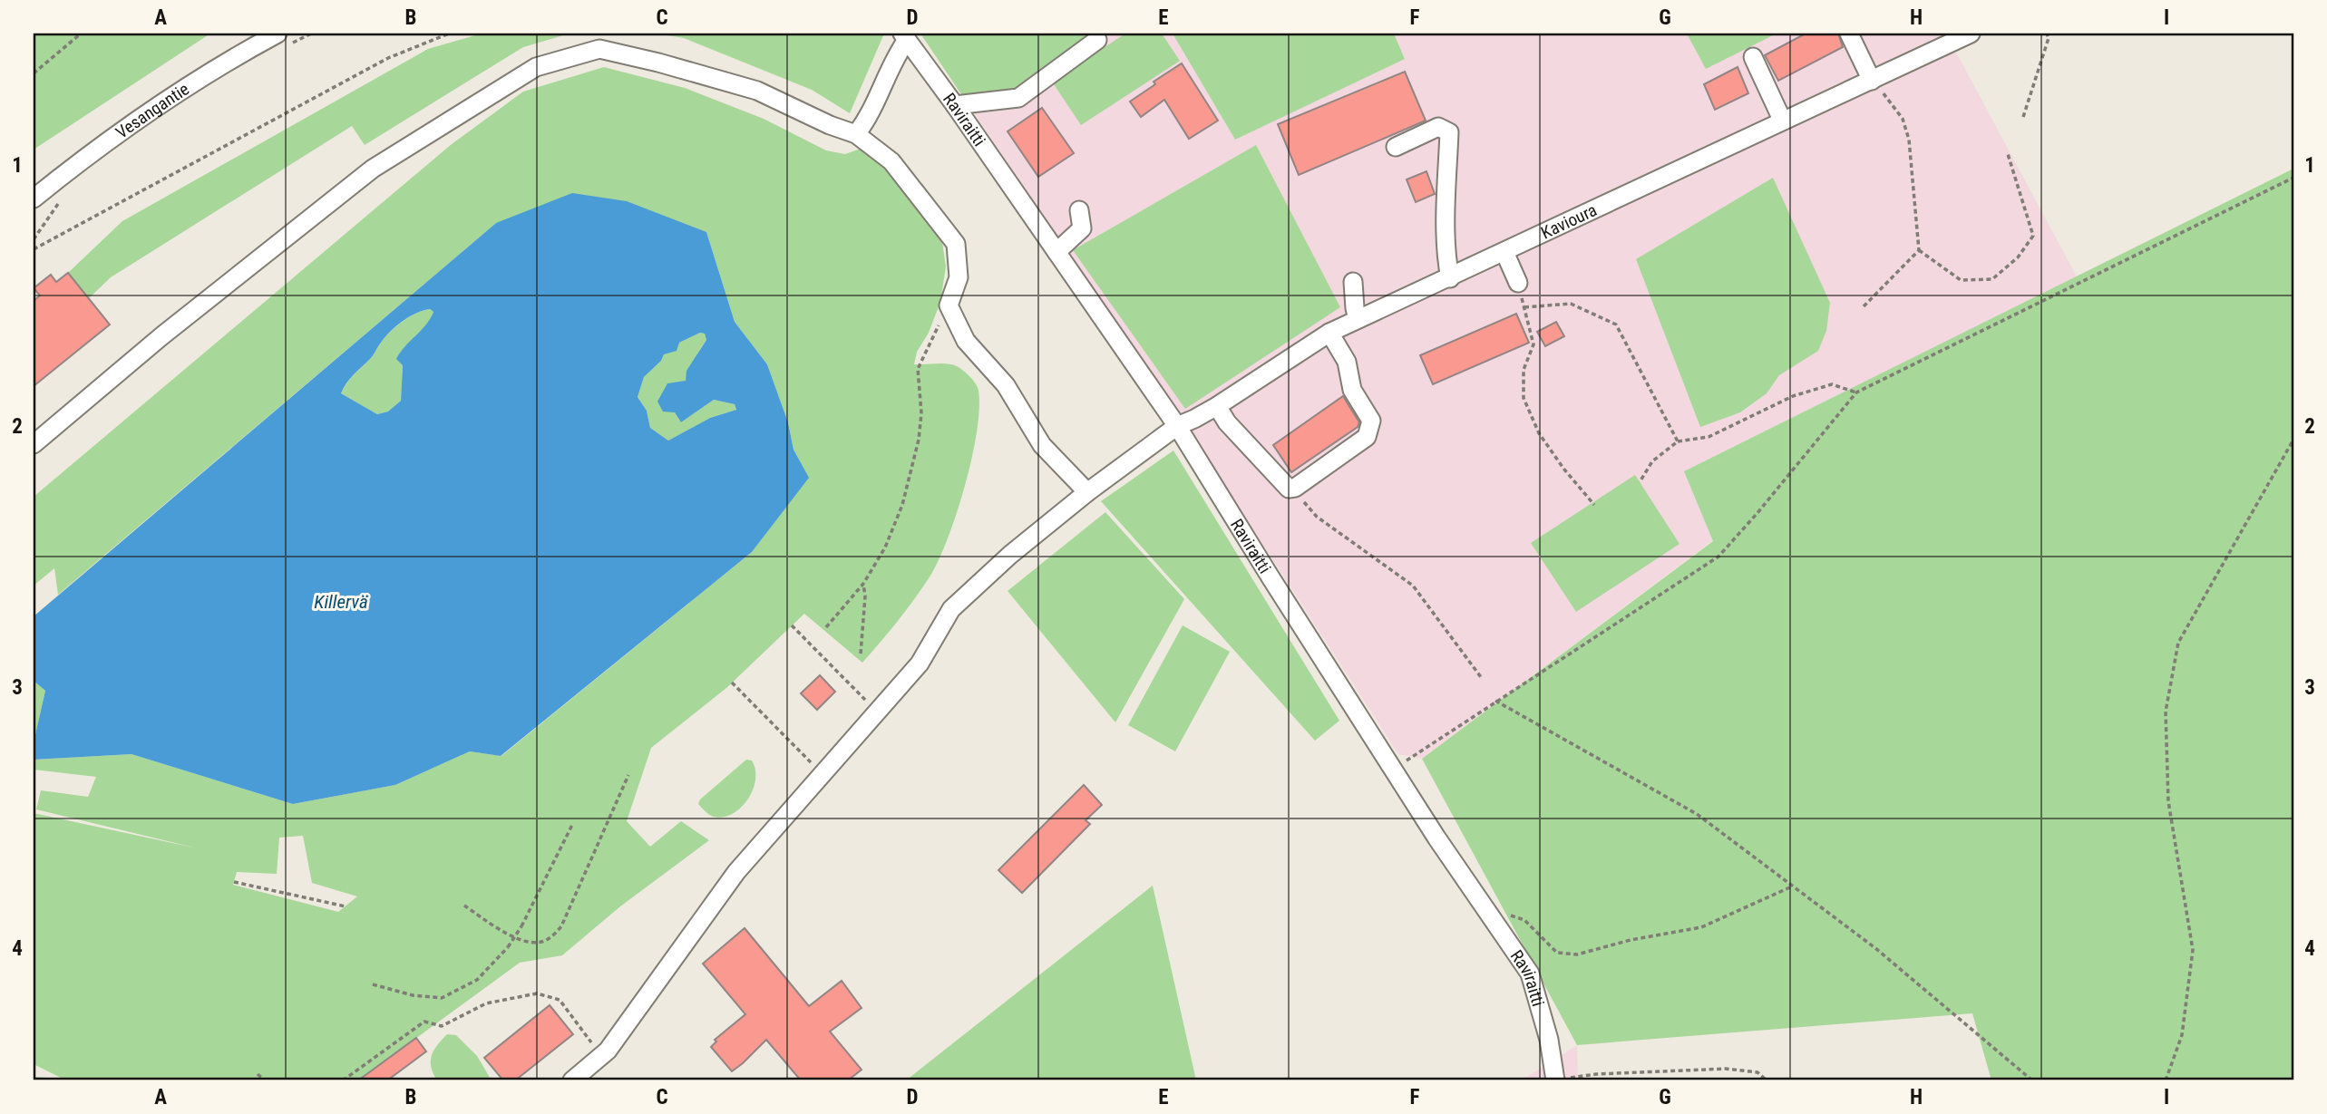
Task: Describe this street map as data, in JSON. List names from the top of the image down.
{
  "streets": {
    "street": ["Vesangantie", "Raviraitti", "Kavioura"]
  },
  "crossings": [
    ["Raviraitti", "Kavioura"]
  ],
  "water": ["Killervä"],
  "grid": {
    "columns": [
      "A",
      "B",
      "C",
      "D",
      "E",
      "F",
      "G",
      "H",
      "I"
    ],
    "rows": [
      "1",
      "2",
      "3",
      "4"
    ]
  }
}
